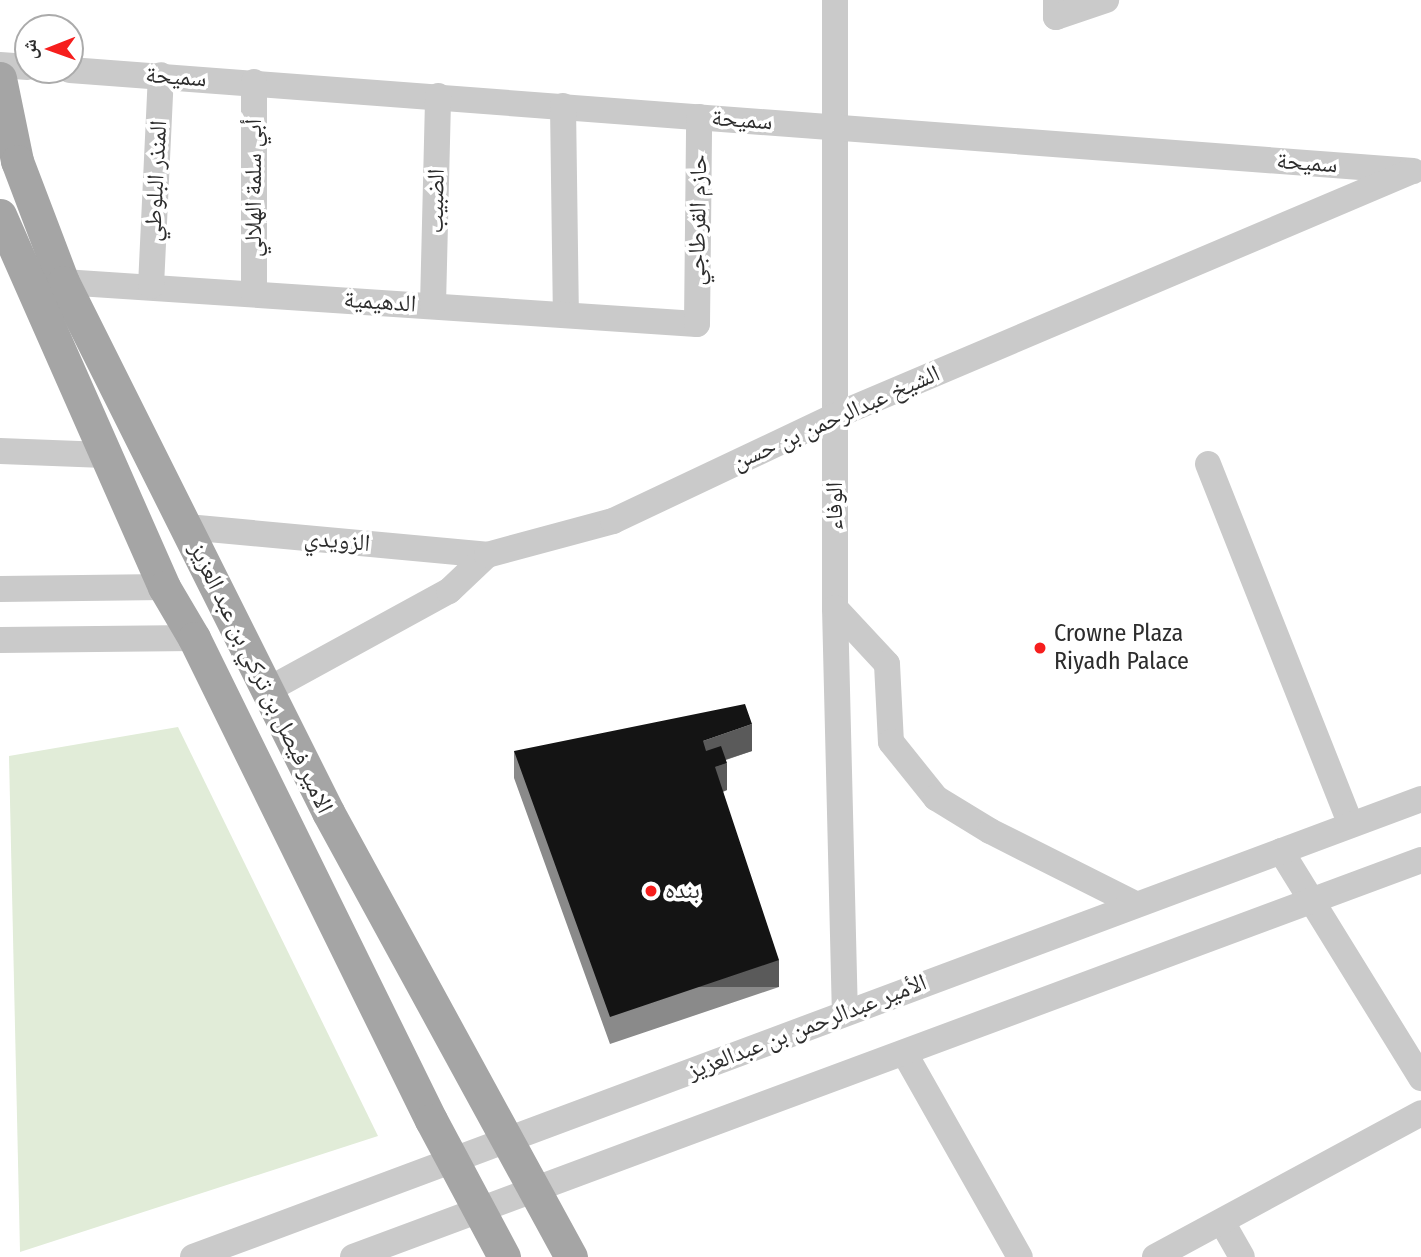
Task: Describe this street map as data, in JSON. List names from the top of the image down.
{
  "streets": {
    "main road": ["الامير فيصل بن تركي بن عبد العزيز"],
    "street": [
      "سميحة",
      "المنذر البلوطي",
      "أبي سلمة الهلالي",
      "الضبيب",
      "حازم القرطاجي",
      "الدهيمية",
      "الشيخ عبدالرحمن بن حسن",
      "الوفاء",
      "الزويدي",
      "الأمير عبدالرحمن بن عبدالعزيز"
    ]
  },
  "crossings": [
    ["سميحة", "المنذر البلوطي"],
    ["سميحة", "أبي سلمة الهلالي"],
    ["سميحة", "الضبيب"],
    ["سميحة", "حازم القرطاجي"],
    ["سميحة", "الشيخ عبدالرحمن بن حسن"],
    ["سميحة", "الوفاء"],
    ["المنذر البلوطي", "الدهيمية"],
    ["أبي سلمة الهلالي", "الدهيمية"],
    ["الضبيب", "الدهيمية"],
    ["حازم القرطاجي", "الدهيمية"],
    ["الدهيمية", "الامير فيصل بن تركي بن عبد العزيز"],
    ["الشيخ عبدالرحمن بن حسن", "الوفاء"],
    ["الشيخ عبدالرحمن بن حسن", "الزويدي"],
    ["الشيخ عبدالرحمن بن حسن", "الامير فيصل بن تركي بن عبد العزيز"],
    ["الوفاء", "الأمير عبدالرحمن بن عبدالعزيز"],
    ["الزويدي", "الامير فيصل بن تركي بن عبد العزيز"],
    ["الامير فيصل بن تركي بن عبد العزيز", "الأمير عبدالرحمن بن عبدالعزيز"]
  ],
  "places": ["Crowne Plaza Riyadh Palace", "بنده"],
  "north": "left"
}
